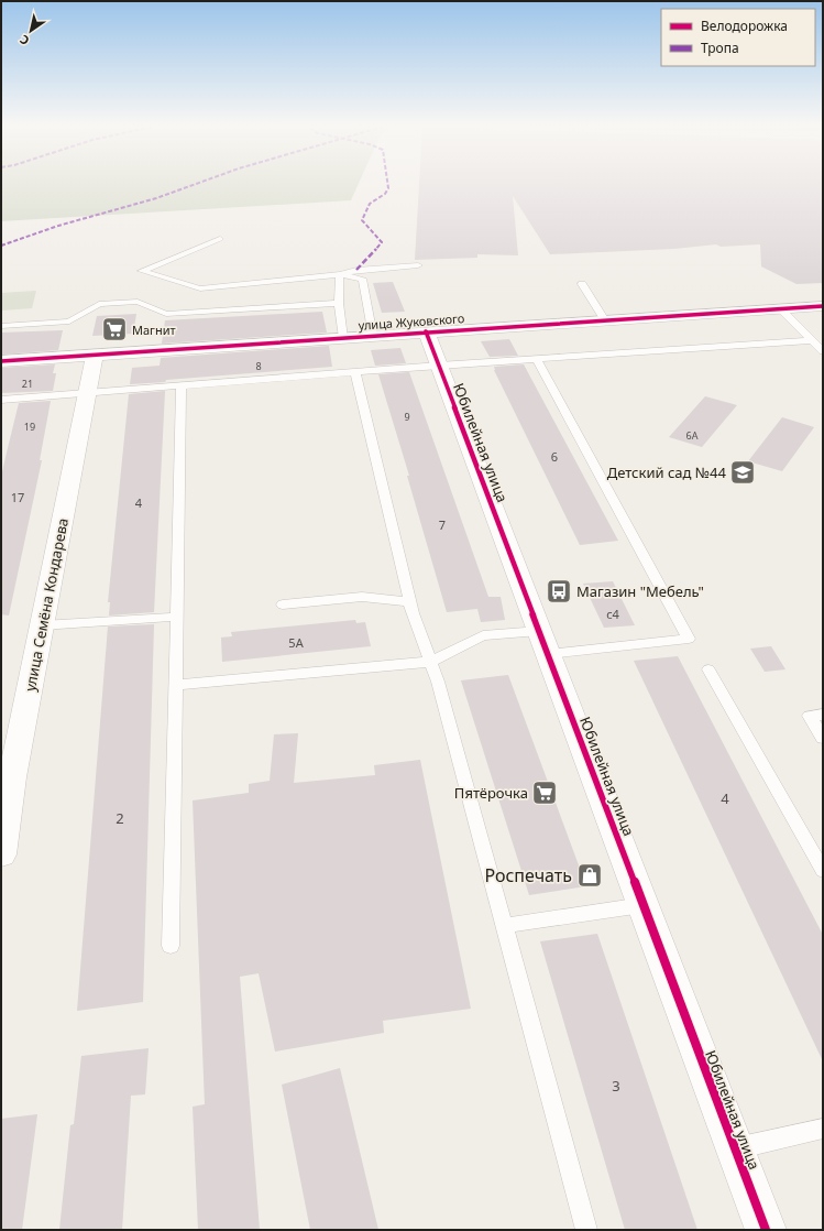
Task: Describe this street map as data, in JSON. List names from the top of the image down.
{
  "streets": {
    "street": ["улица Жуковского", "Юбилейная улица", "улица Семёна Кондарева"]
  },
  "crossings": [
    ["улица Жуковского", "Юбилейная улица"],
    ["улица Жуковского", "улица Семёна Кондарева"]
  ],
  "places": {
    "supermarket": ["Магнит", "Пятёрочка"],
    "school or university": ["Детский сад №44"],
    "bus stop": ["Магазин \"Мебель\""],
    "shop": ["Роспечать"]
  },
  "house_numbers": [
    "8",
    "21",
    "9",
    "19",
    "6А",
    "6",
    "17",
    "4",
    "7",
    "с4",
    "5А",
    "4",
    "2",
    "3"
  ],
  "legend": ["Велодорожка", "Тропа"],
  "north": "bottom left"
}
